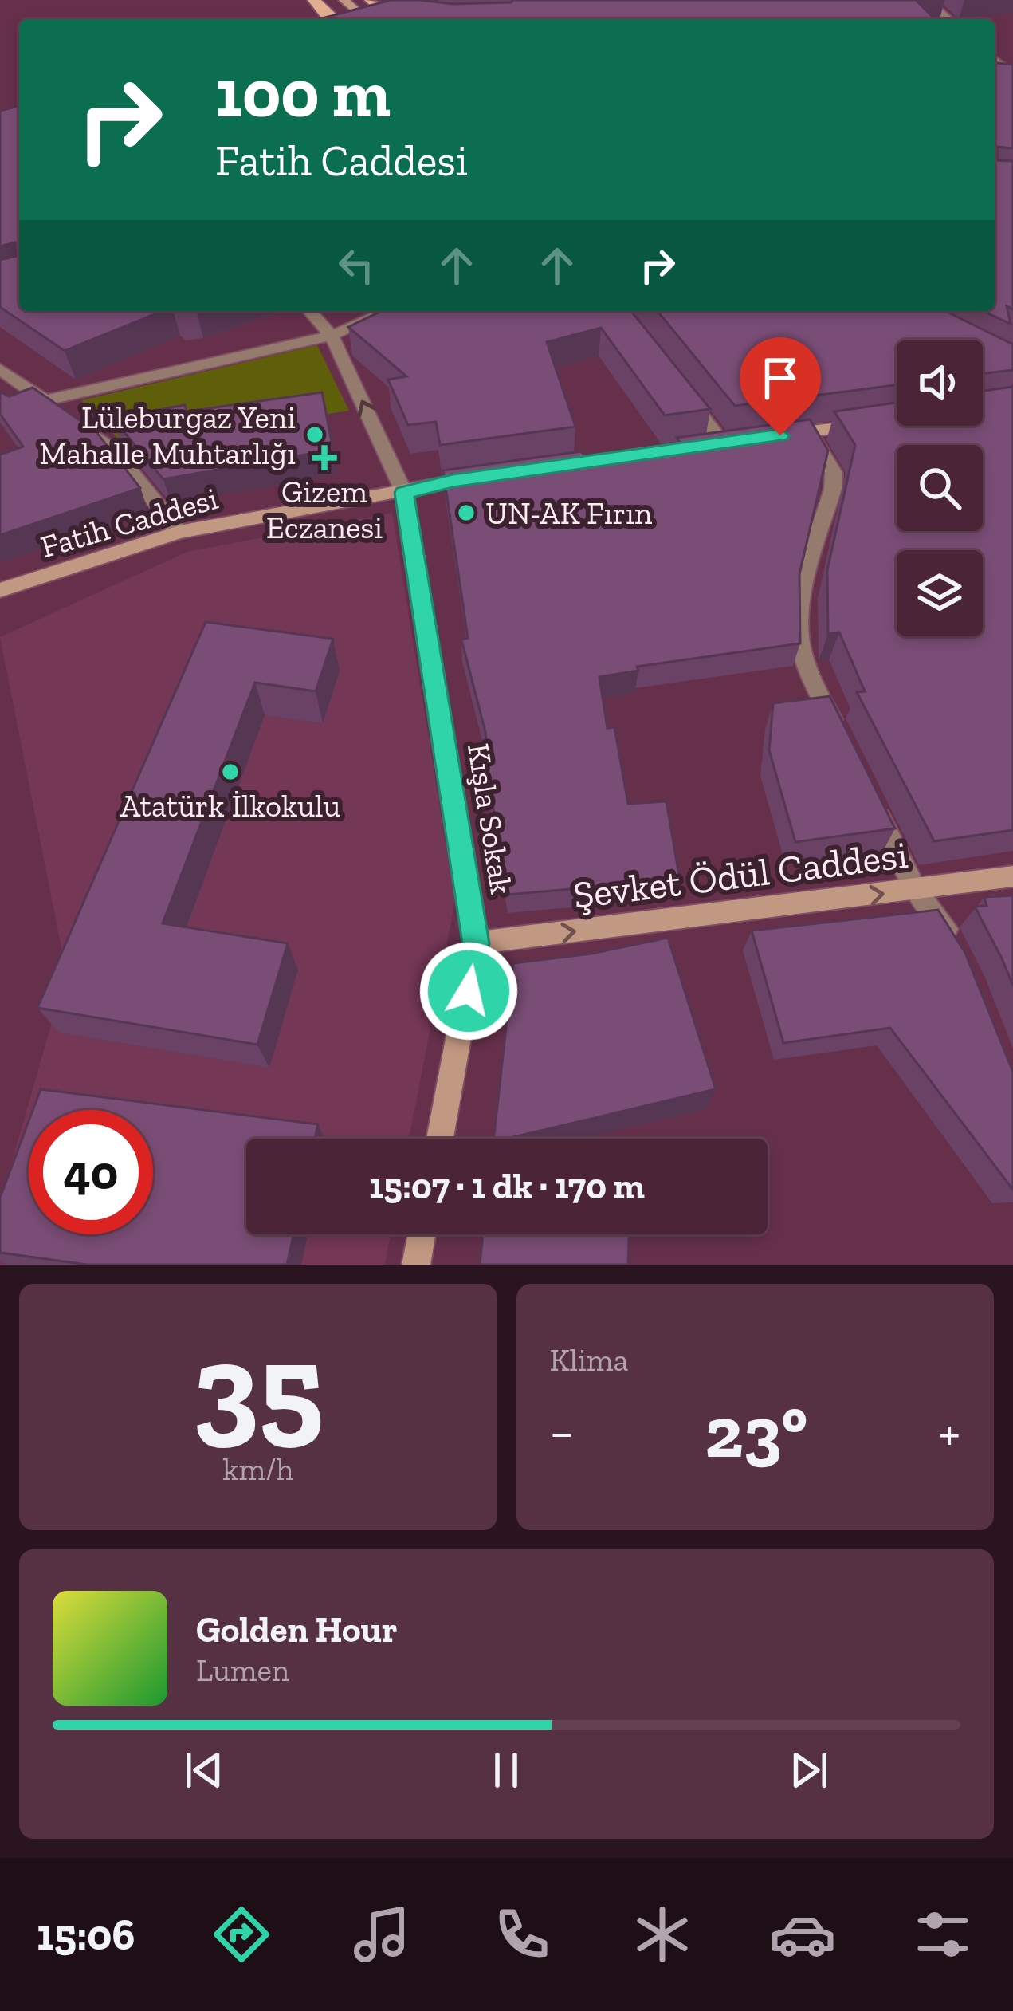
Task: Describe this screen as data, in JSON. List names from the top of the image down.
{
  "streets": {
    "street": ["Fatih Caddesi", "Kışla Sokak", "Şevket Ödül Caddesi"]
  },
  "crossings": [
    ["Fatih Caddesi", "Kışla Sokak"],
    ["Kışla Sokak", "Şevket Ödül Caddesi"]
  ],
  "one_way": ["Şevket Ödül Caddesi"],
  "places": {
    "other": ["Lüleburgaz Yeni Mahalle Muhtarlığı", "UN-AK Fırın", "Atatürk İlkokulu"],
    "health": ["Gizem Eczanesi"]
  },
  "page": {
    "turn": ["100 m", "Fatih Caddesi"],
    "limit": "40",
    "trip": "15:07 · 1 dk · 170 m",
    "tile": [
      ["35", "km/h"],
      "Klima"
    ],
    "heat": ["−", "23°", "+"],
    "song": ["Golden Hour", "Lumen"],
    "tabs": "15:06"
  }
}
